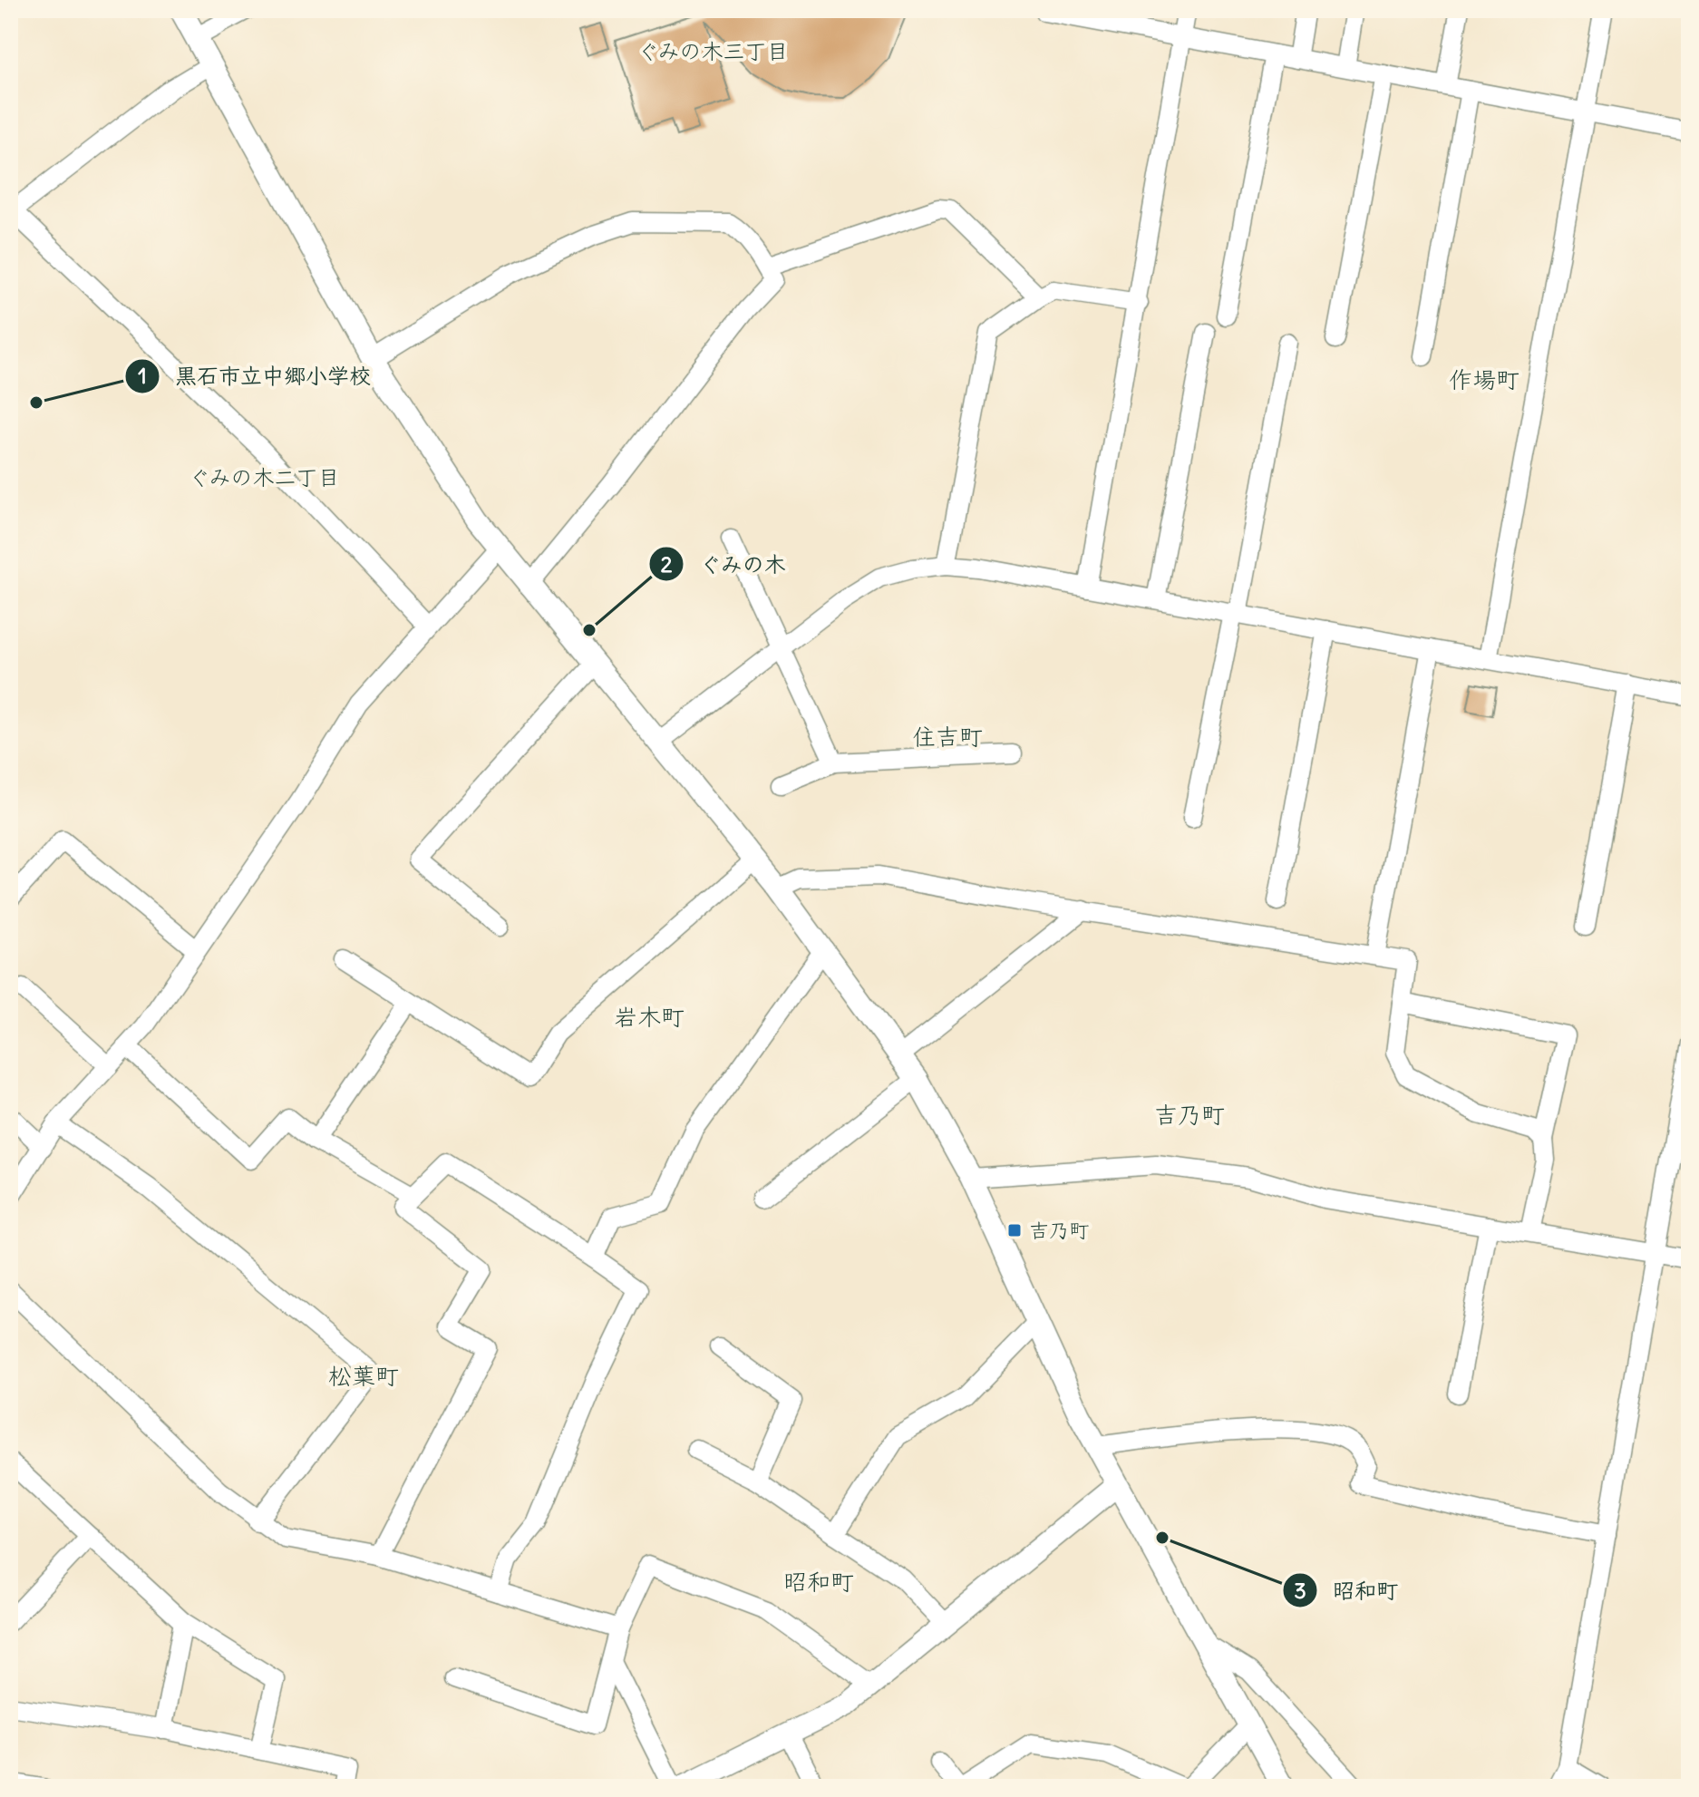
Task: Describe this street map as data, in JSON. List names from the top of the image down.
{
  "districts": [
    "ぐみの木三丁目",
    "作場町",
    "ぐみの木二丁目",
    "住吉町",
    "岩木町",
    "吉乃町",
    "松葉町",
    "昭和町"
  ],
  "places": {
    "other": ["黒石市立中郷小学校", "ぐみの木", "昭和町"],
    "transit": ["吉乃町"]
  }
}
